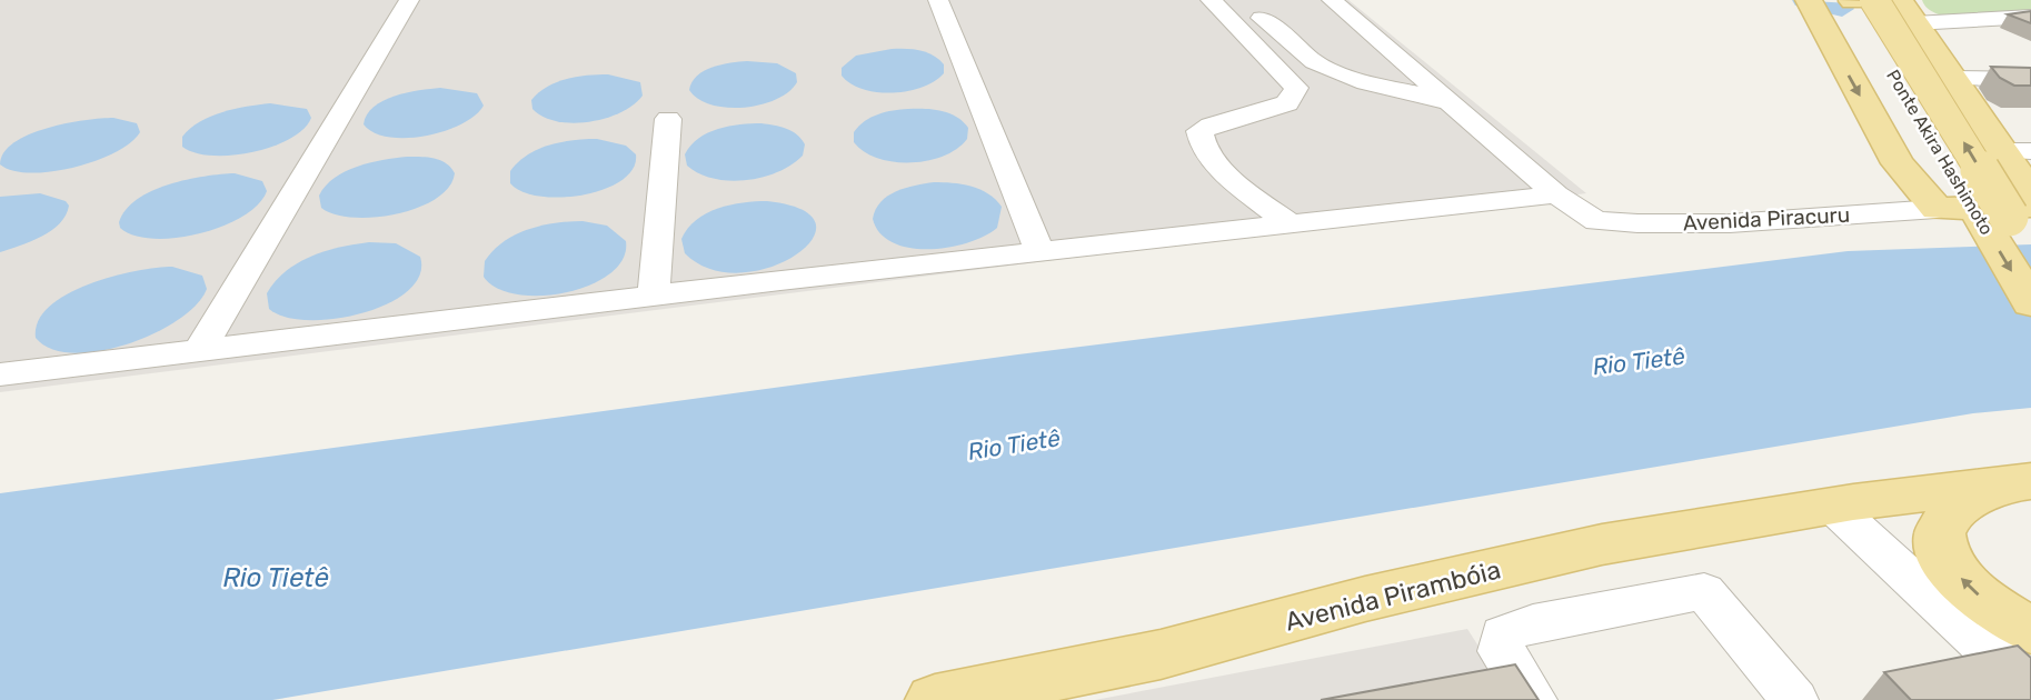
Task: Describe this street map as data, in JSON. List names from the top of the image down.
{
  "streets": {
    "main road": ["Ponte Akira Hashimoto", "Avenida Pirambóia"],
    "street": ["Avenida Piracuru"]
  },
  "water": ["Rio Tietê"]
}
